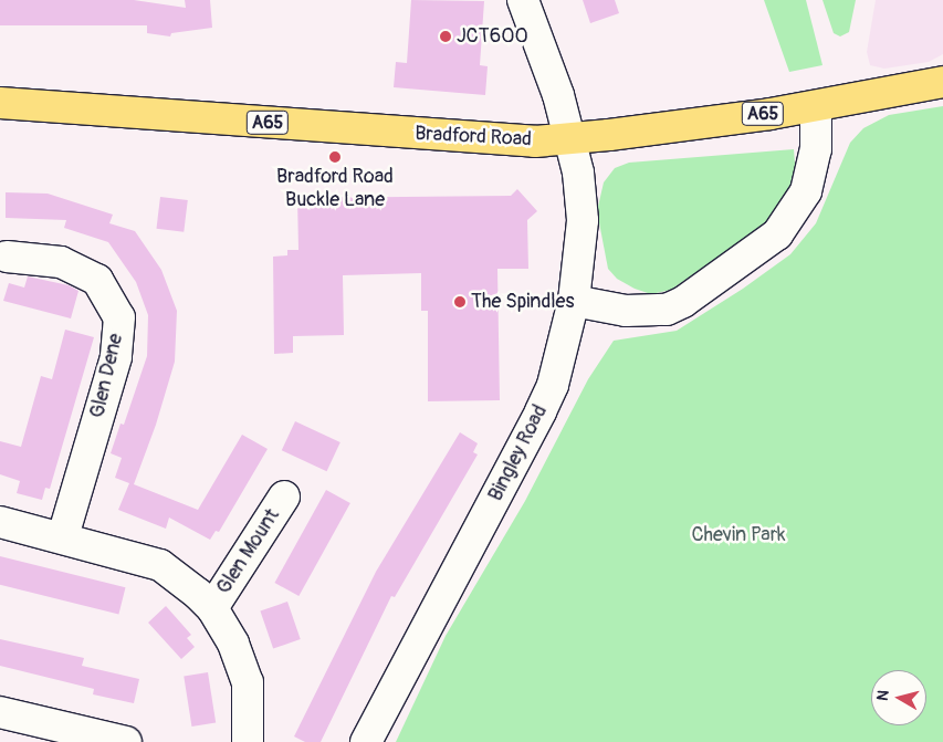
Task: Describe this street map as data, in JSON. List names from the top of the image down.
{
  "streets": {
    "main road": ["A65", "Bradford Road"],
    "street": ["Glen Dene", "Bingley Road", "Glen Mount"]
  },
  "crossings": [
    ["Bradford Road", "Bingley Road"]
  ],
  "parks": ["Chevin Park"],
  "places": ["JCT600", "Bradford Road Buckle Lane", "The Spindles"],
  "north": "left"
}
